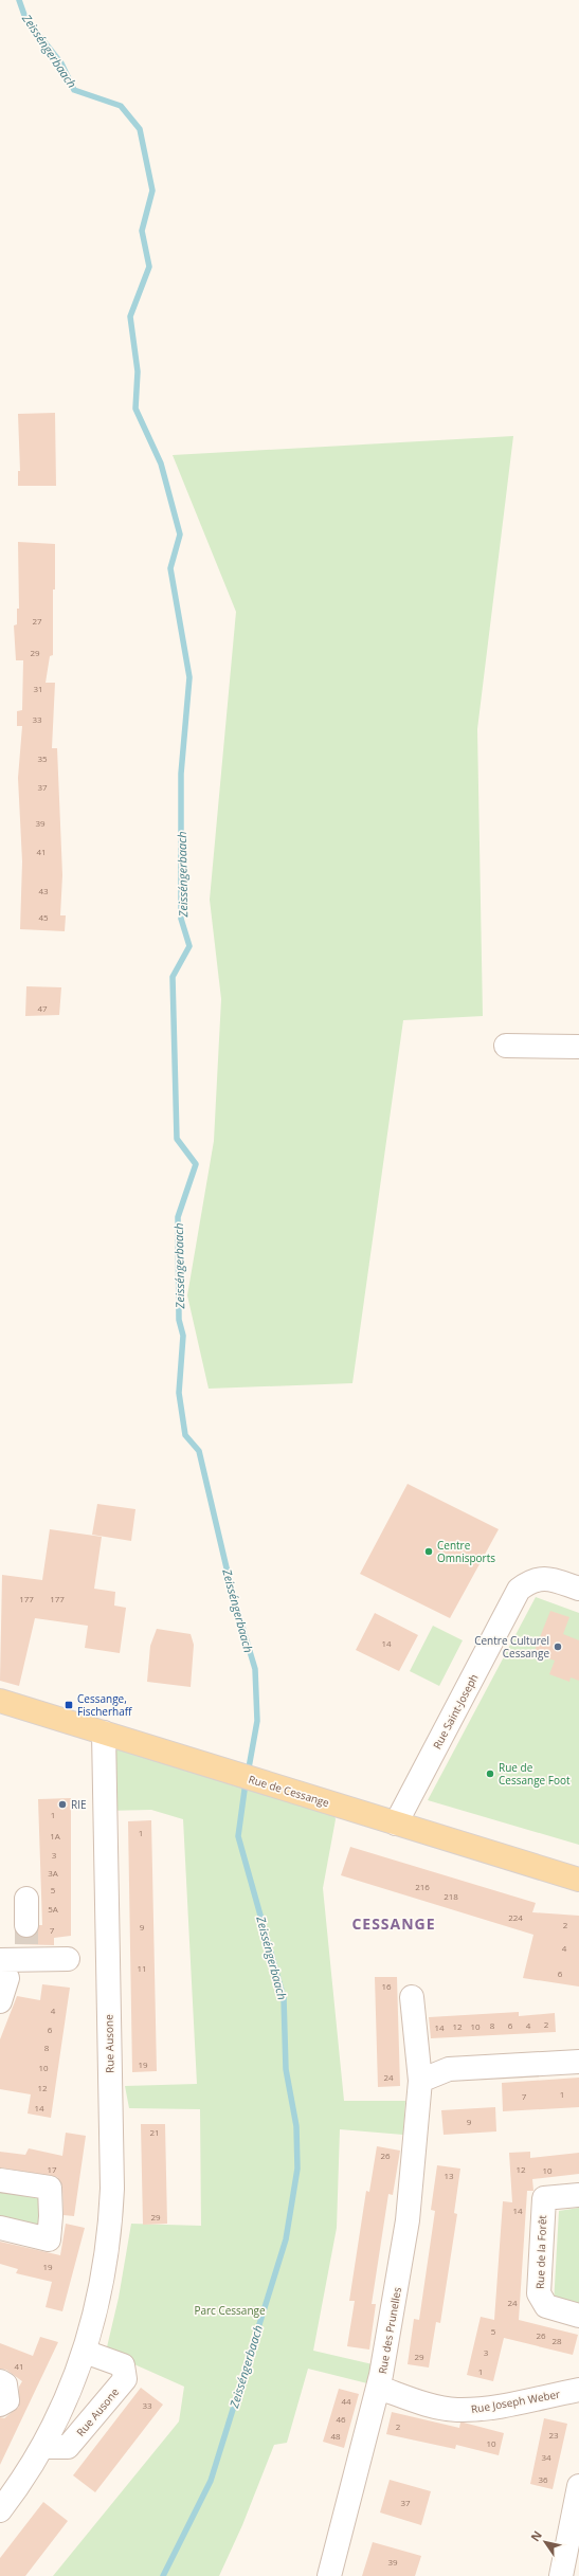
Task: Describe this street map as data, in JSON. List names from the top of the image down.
{
  "streets": {
    "main road": ["Rue de Cessange"],
    "street": [
      "Rue Saint-Joseph",
      "Rue Ausone",
      "Rue de la Forêt",
      "Rue des Prunelles",
      "Rue Joseph Weber"
    ]
  },
  "crossings": [
    ["Rue Saint-Joseph", "Rue de Cessange"],
    ["Rue de Cessange", "Rue Ausone"],
    ["Rue des Prunelles", "Rue Joseph Weber"]
  ],
  "districts": ["CESSANGE"],
  "water": ["Zeisséngerbaach"],
  "parks": ["Parc Cessange"],
  "places": {
    "other": [
      "Centre Omnisports",
      "Centre Culturel Cessange",
      "Rue de Cessange Foot",
      "RIE"
    ],
    "transit": ["Cessange, Fischerhaff"]
  },
  "house_numbers": [
    "27",
    "29",
    "31",
    "33",
    "35",
    "37",
    "39",
    "41",
    "43",
    "45",
    "47",
    "177",
    "177",
    "14",
    "1",
    "1",
    "1A",
    "3",
    "3A",
    "216",
    "5",
    "218",
    "5A",
    "224",
    "2",
    "9",
    "7",
    "4",
    "11",
    "6",
    "16",
    "4",
    "2",
    "8",
    "6",
    "4",
    "12",
    "10",
    "14",
    "6",
    "8",
    "19",
    "10",
    "24",
    "12",
    "1",
    "7",
    "14",
    "9",
    "21",
    "26",
    "17",
    "12",
    "10",
    "13",
    "14",
    "29",
    "19",
    "24",
    "5",
    "26",
    "28",
    "3",
    "29",
    "41",
    "1",
    "44",
    "33",
    "46",
    "2",
    "23",
    "48",
    "10",
    "34",
    "36",
    "37",
    "39"
  ],
  "north": "top left"
}
